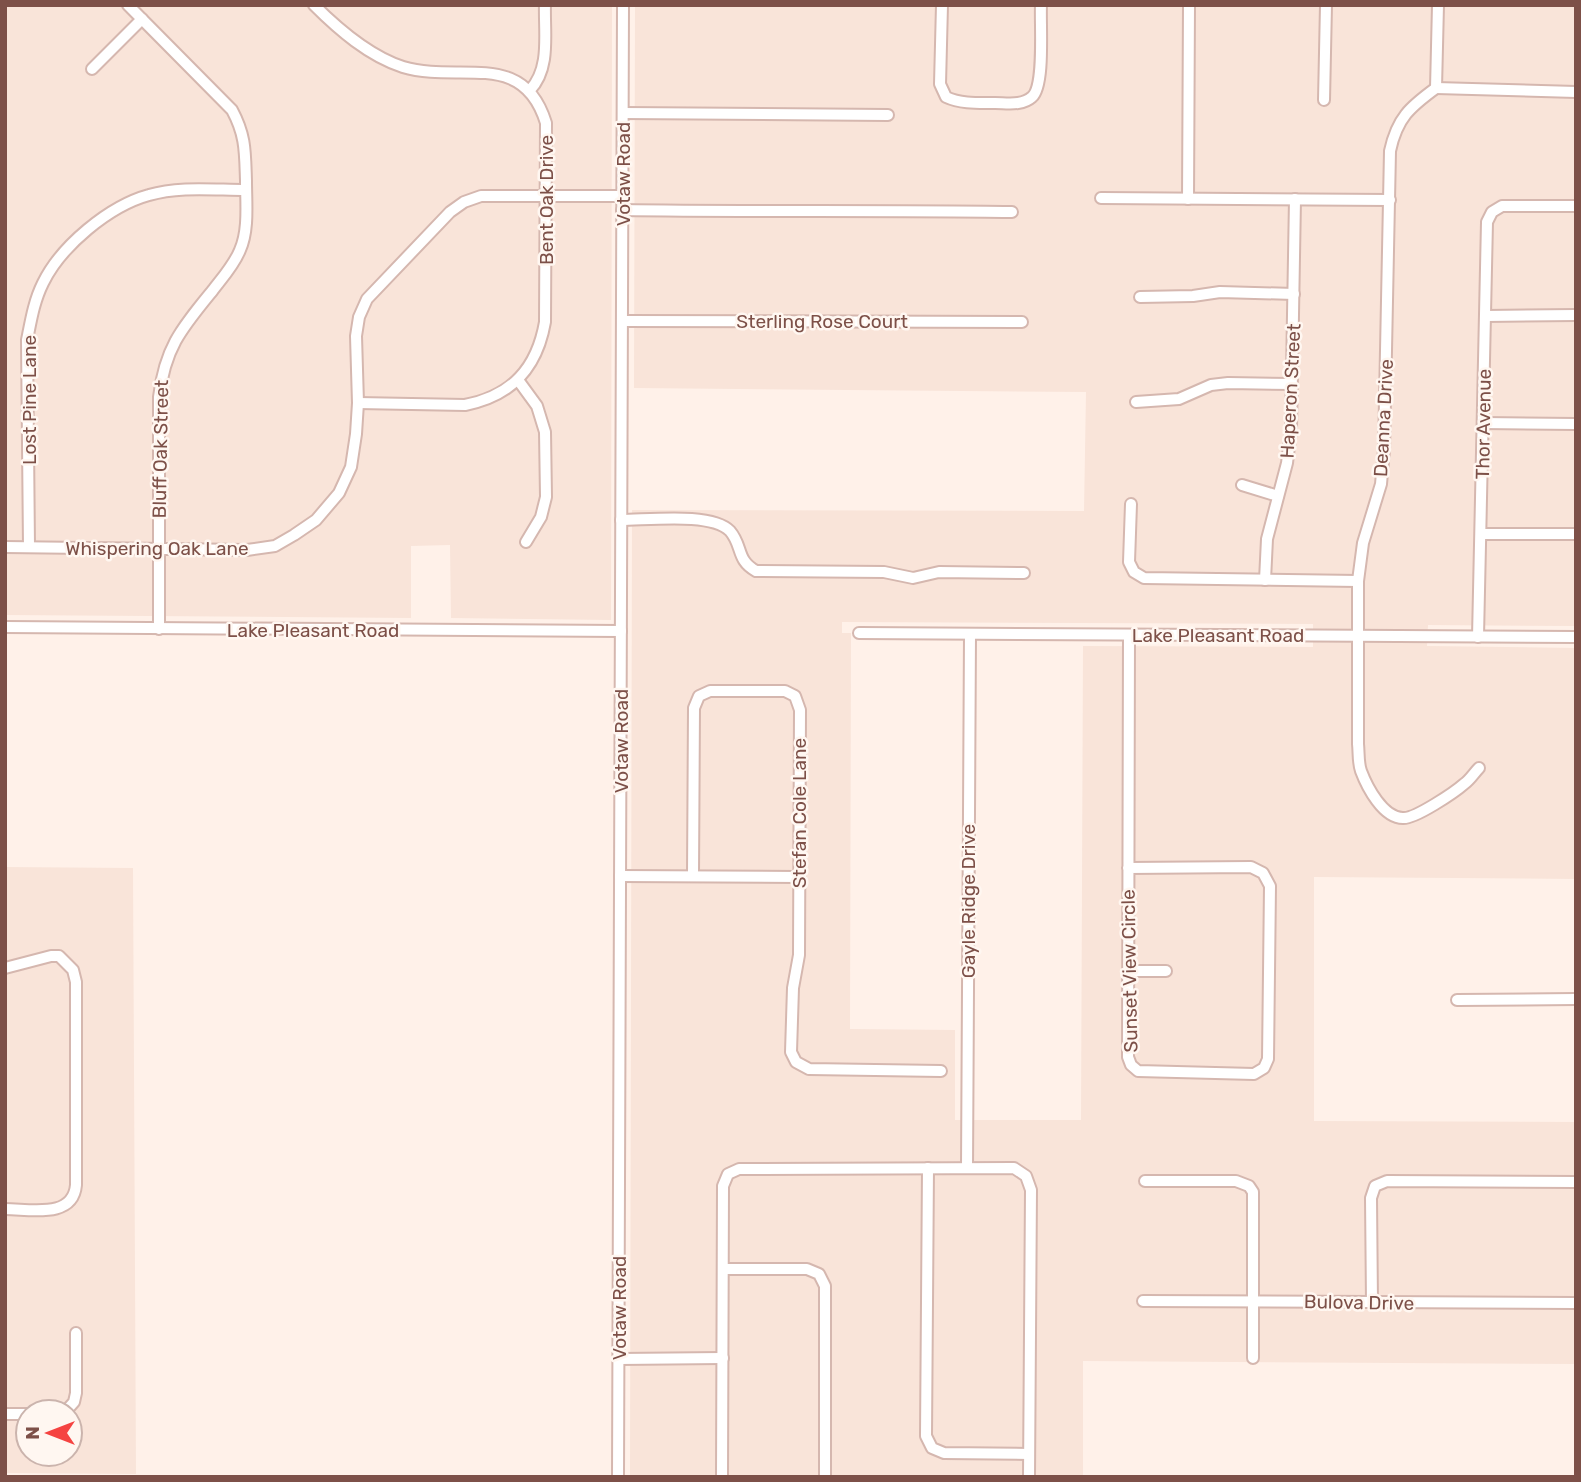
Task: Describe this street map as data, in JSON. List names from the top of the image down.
{
  "streets": {
    "street": [
      "Votaw Road",
      "Bent Oak Drive",
      "Sterling Rose Court",
      "Haperon Street",
      "Lost Pine Lane",
      "Deanna Drive",
      "Thor Avenue",
      "Bluff Oak Street",
      "Whispering Oak Lane",
      "Lake Pleasant Road",
      "Stefan Cole Lane",
      "Gayle Ridge Drive",
      "Sunset View Circle",
      "Bulova Drive"
    ]
  },
  "crossings": [
    ["Votaw Road", "Sterling Rose Court"],
    ["Votaw Road", "Whispering Oak Lane"],
    ["Votaw Road", "Lake Pleasant Road"],
    ["Bent Oak Drive", "Whispering Oak Lane"],
    ["Lost Pine Lane", "Bluff Oak Street"],
    ["Lost Pine Lane", "Whispering Oak Lane"],
    ["Deanna Drive", "Lake Pleasant Road"],
    ["Thor Avenue", "Lake Pleasant Road"],
    ["Bluff Oak Street", "Whispering Oak Lane"],
    ["Bluff Oak Street", "Lake Pleasant Road"],
    ["Lake Pleasant Road", "Gayle Ridge Drive"],
    ["Lake Pleasant Road", "Sunset View Circle"]
  ],
  "north": "left"
}
